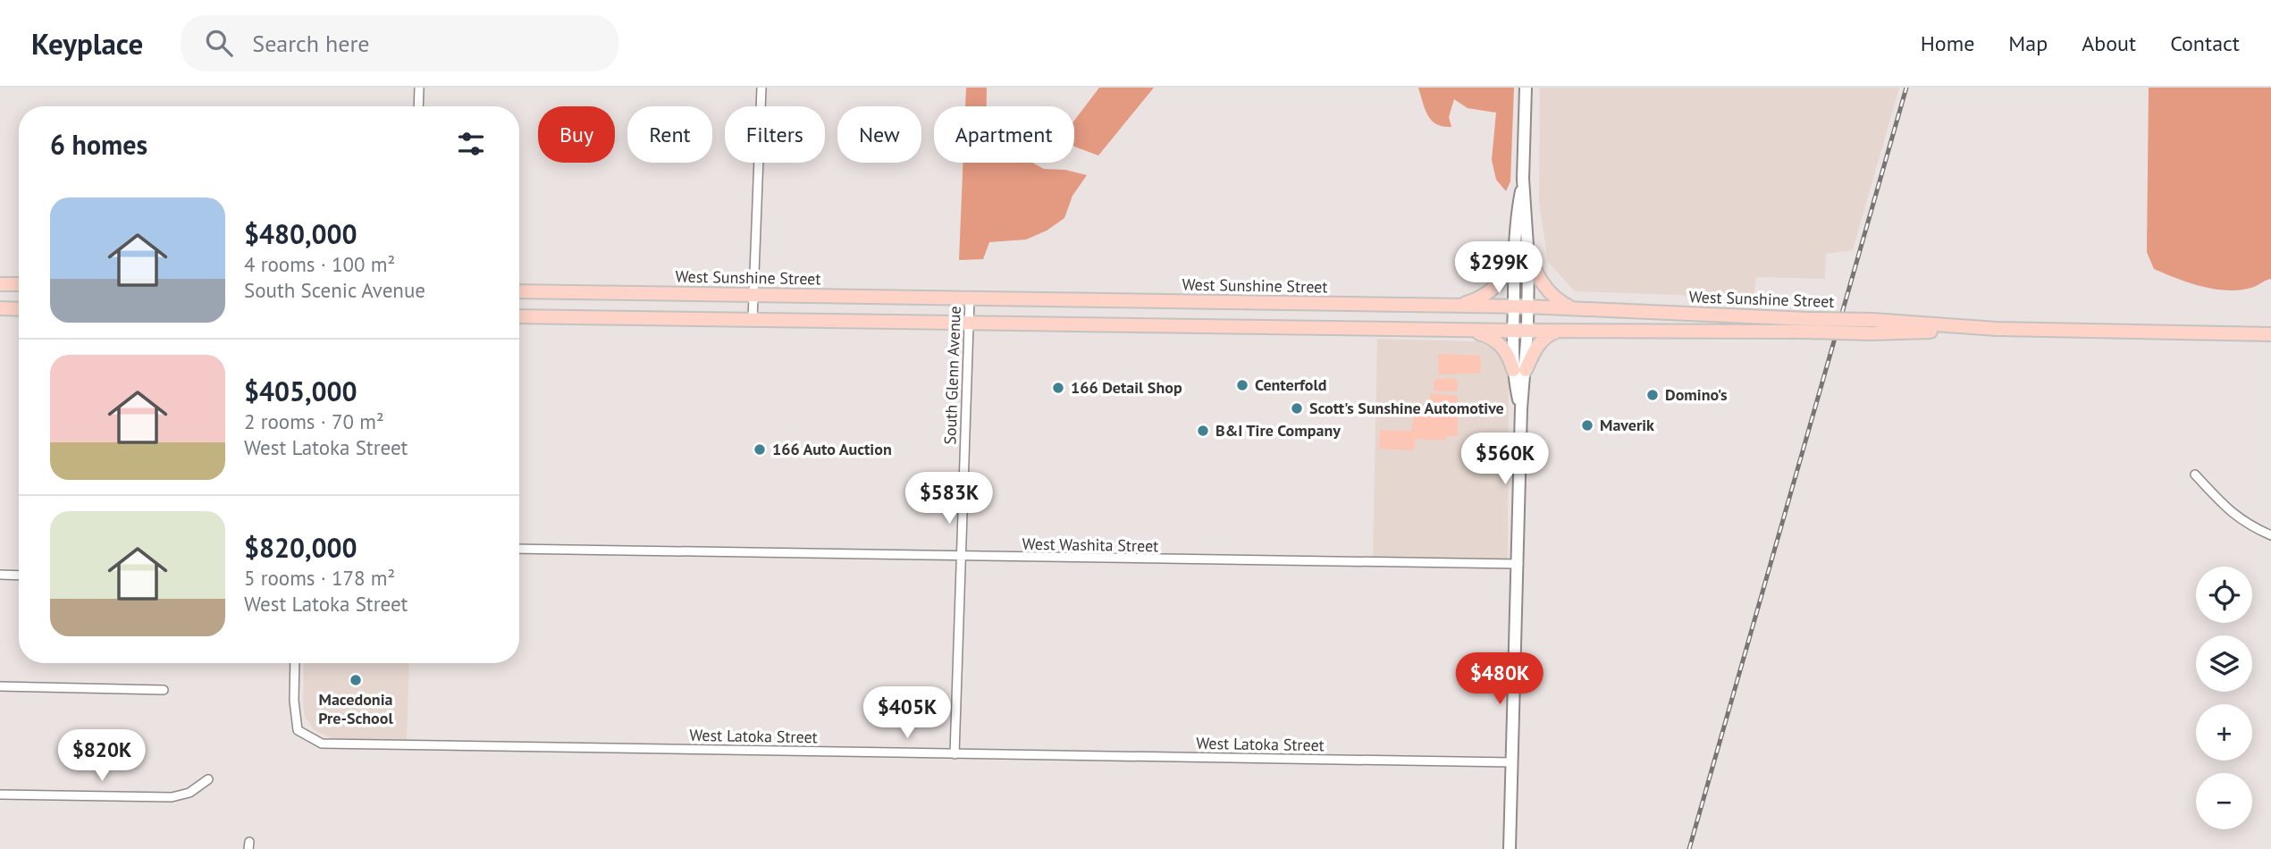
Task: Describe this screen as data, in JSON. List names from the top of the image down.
{
  "streets": {
    "main road": ["West Sunshine Street"],
    "street": ["South Glenn Avenue", "West Washita Street", "West Latoka Street"]
  },
  "crossings": [
    ["West Sunshine Street", "South Glenn Avenue"],
    ["South Glenn Avenue", "West Washita Street"],
    ["South Glenn Avenue", "West Latoka Street"]
  ],
  "places": [
    "Centerfold",
    "166 Detail Shop",
    "Domino's",
    "Scott's Sunshine Automotive",
    "Maverik",
    "B&I Tire Company",
    "166 Auto Auction",
    "Macedonia Pre-School"
  ],
  "page": {
    "header": "Keyplace",
    "search": "Search here",
    "nav": [
      "Home",
      "Map",
      "About",
      "Contact"
    ],
    "chip": [
      "Buy",
      "Rent",
      "Filters",
      "New",
      "Apartment"
    ],
    "heading": "6 homes",
    "list": [
      {
        "name": "$480,000",
        "note": "4 rooms · 100 m² · South Scenic Avenue"
      },
      {
        "name": "$405,000",
        "note": "2 rooms · 70 m² · West Latoka Street"
      },
      {
        "name": "$820,000",
        "note": "5 rooms · 178 m² · West Latoka Street"
      }
    ],
    "price": [
      "$299K",
      "$560K",
      "$583K",
      "$480K",
      "$405K",
      "$820K"
    ],
    "map_buttons": ["+", "−"]
  }
}
